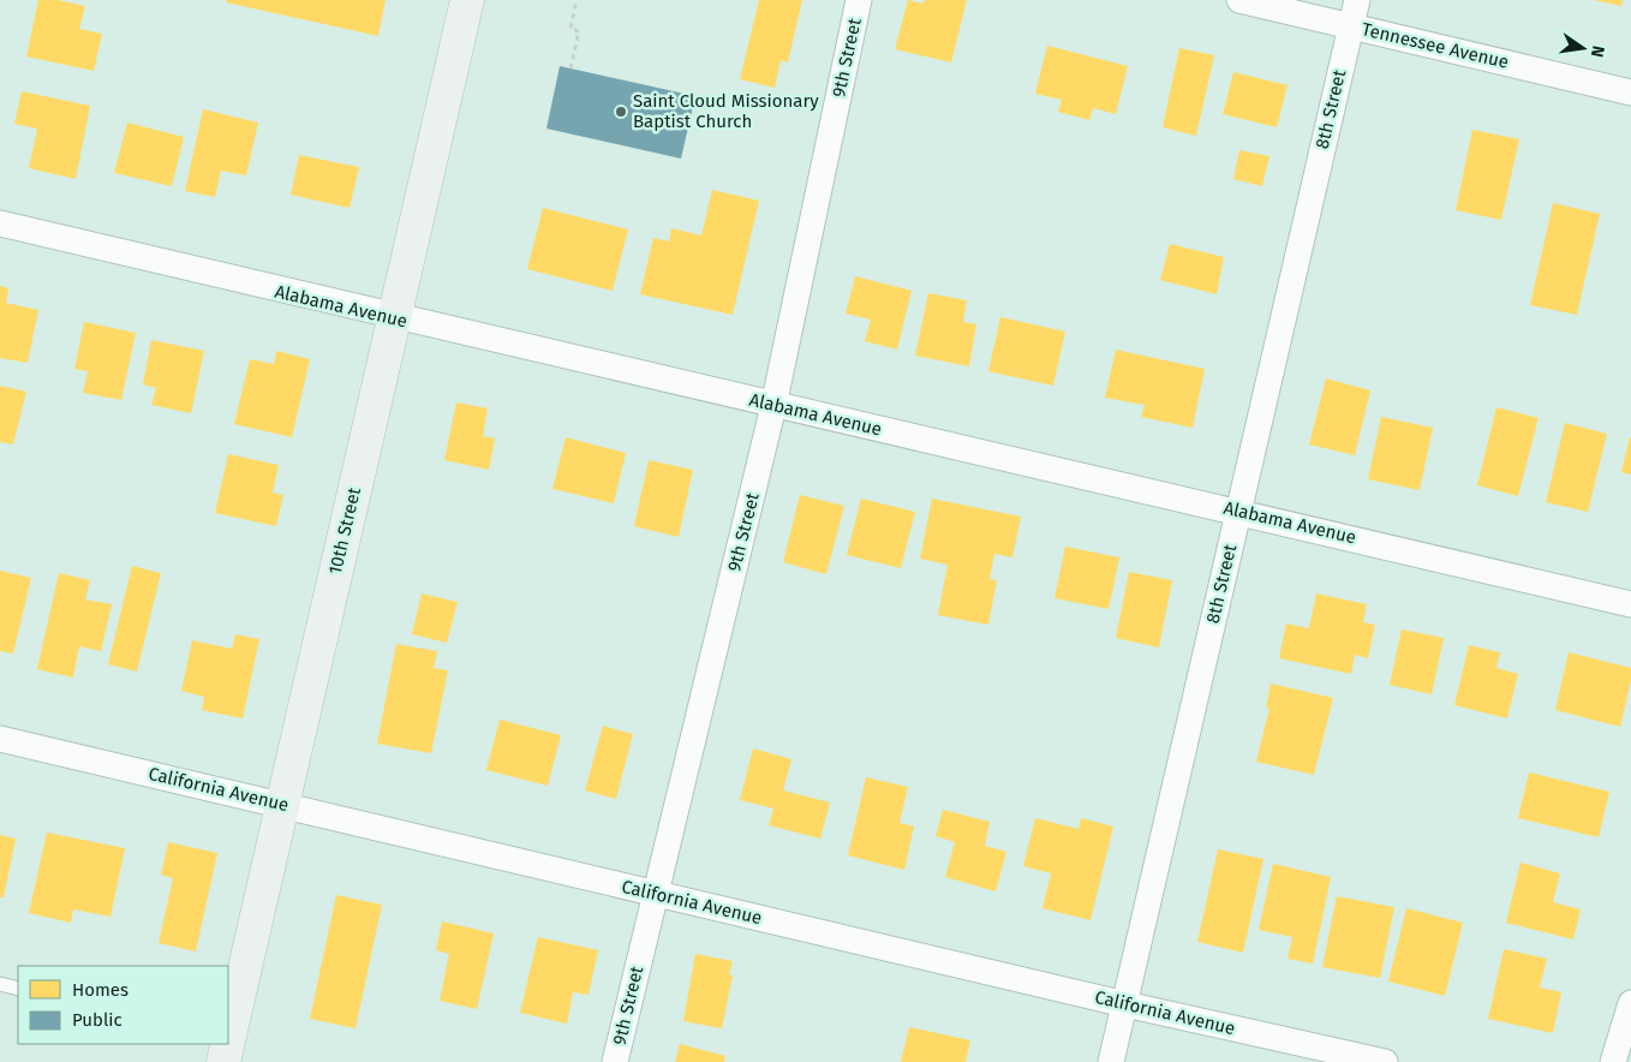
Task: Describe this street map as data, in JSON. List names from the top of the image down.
{
  "streets": {
    "street": [
      "Tennessee Avenue",
      "9th Street",
      "8th Street",
      "Alabama Avenue",
      "10th Street",
      "California Avenue"
    ]
  },
  "crossings": [
    ["Tennessee Avenue", "8th Street"],
    ["9th Street", "Alabama Avenue"],
    ["9th Street", "California Avenue"],
    ["8th Street", "Alabama Avenue"],
    ["8th Street", "California Avenue"],
    ["Alabama Avenue", "10th Street"],
    ["10th Street", "California Avenue"]
  ],
  "places": ["Saint Cloud Missionary Baptist Church"],
  "legend": ["Homes", "Public"],
  "north": "right"
}
